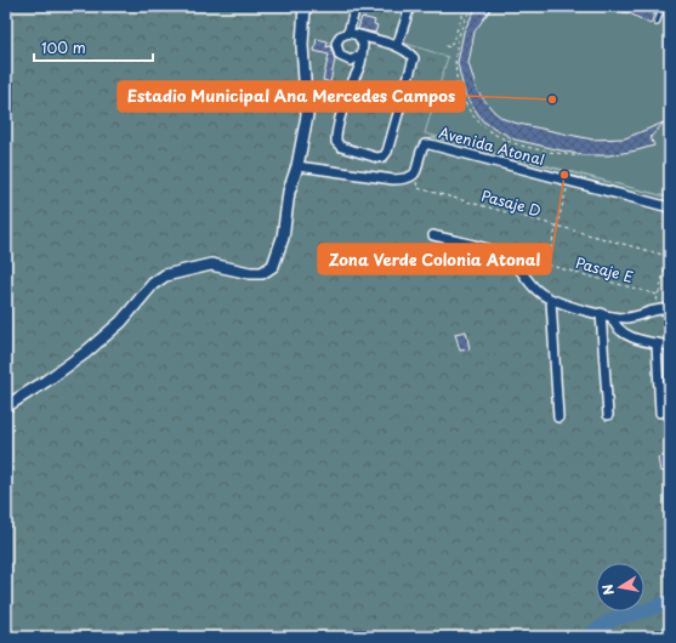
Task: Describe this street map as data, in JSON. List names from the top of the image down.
{
  "streets": {
    "street": ["Avenida Atonal"],
    "path": ["Pasaje D", "Pasaje E"]
  },
  "crossings": [
    ["Avenida Atonal", "Pasaje D"],
    ["Pasaje D", "Pasaje E"]
  ],
  "places": ["Estadio Municipal Ana Mercedes Campos", "Zona Verde Colonia Atonal"],
  "scale_bar": "100 m",
  "north": "left"
}
